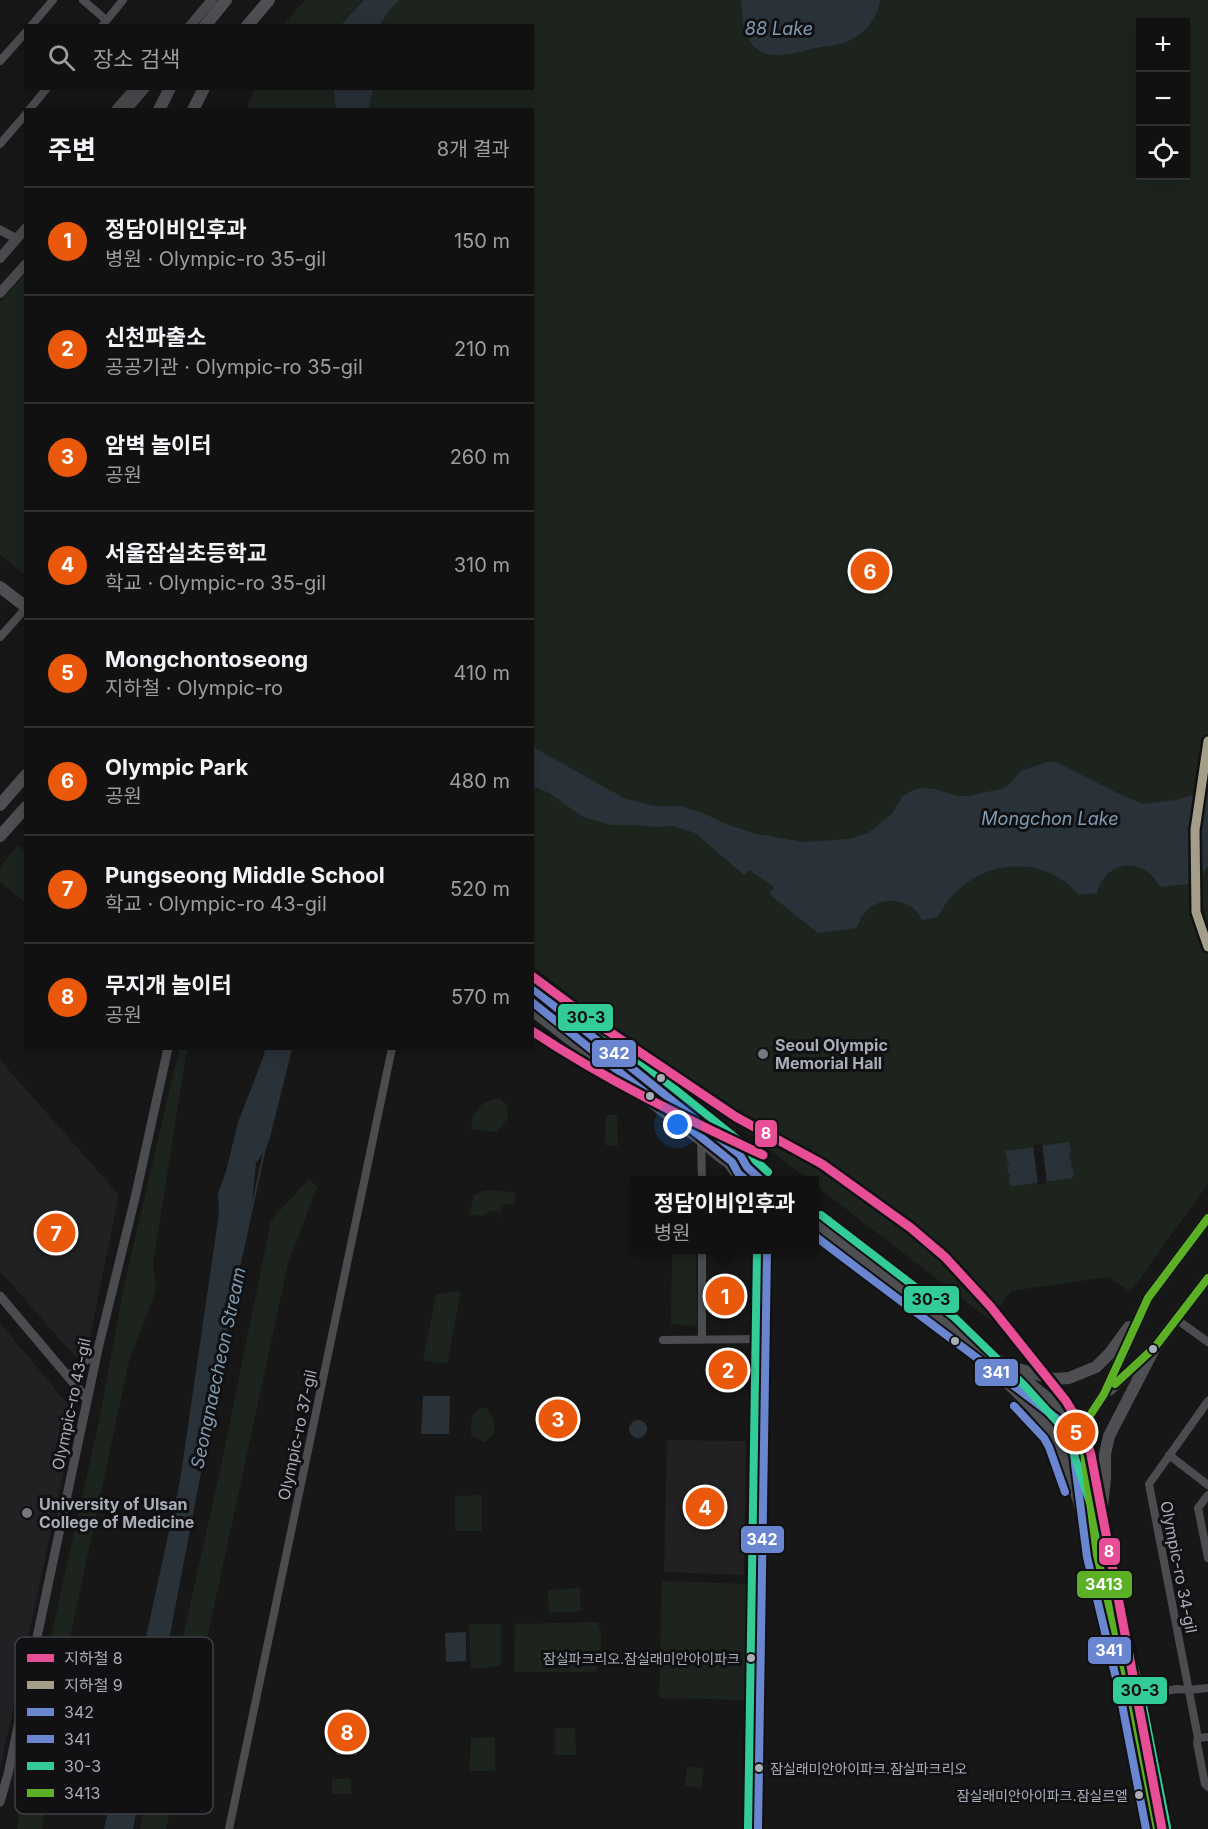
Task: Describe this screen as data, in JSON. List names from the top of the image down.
{
  "streets": {
    "street": ["Olympic-ro 43-gil", "Olympic-ro 37-gil", "Olympic-ro 34-gil"]
  },
  "water": ["88 Lake", "Mongchon Lake", "Seongnaecheon Stream"],
  "places": [
    "Seoul Olympic Memorial Hall",
    "University of Ulsan College of Medicine",
    "잠실파크리오.잠실래미안아이파크",
    "잠실래미안아이파크.잠실파크리오",
    "잠실래미안아이파크.잠실르엘"
  ],
  "lines": [
    "metro line 9",
    "metro line 8",
    "transit line 30-3",
    "transit line 342",
    "transit line 341",
    "transit line 3413"
  ],
  "legend": [
    "지하철 8",
    "지하철 9",
    "342",
    "341",
    "30-3",
    "3413"
  ],
  "page": {
    "map_buttons": ["+", "−"],
    "search": "장소 검색",
    "heading": ["주변", "8개 결과"],
    "list": [
      {
        "mark": "1",
        "name": "정담이비인후과",
        "note": "병원 · Olympic-ro 35-gil",
        "value": "150 m"
      },
      {
        "mark": "2",
        "name": "신천파출소",
        "note": "공공기관 · Olympic-ro 35-gil",
        "value": "210 m"
      },
      {
        "mark": "3",
        "name": "암벽 놀이터",
        "note": "공원",
        "value": "260 m"
      },
      {
        "mark": "4",
        "name": "서울잠실초등학교",
        "note": "학교 · Olympic-ro 35-gil",
        "value": "310 m"
      },
      {
        "mark": "5",
        "name": "Mongchontoseong",
        "note": "지하철 · Olympic-ro",
        "value": "410 m"
      },
      {
        "mark": "6",
        "name": "Olympic Park",
        "note": "공원",
        "value": "480 m"
      },
      {
        "mark": "7",
        "name": "Pungseong Middle School",
        "note": "학교 · Olympic-ro 43-gil",
        "value": "520 m"
      },
      {
        "mark": "8",
        "name": "무지개 놀이터",
        "note": "공원",
        "value": "570 m"
      }
    ],
    "pins": [
      "6",
      "7",
      "1",
      "2",
      "3",
      "5",
      "4",
      "8"
    ],
    "popup": ["정담이비인후과", "병원"]
  }
}
